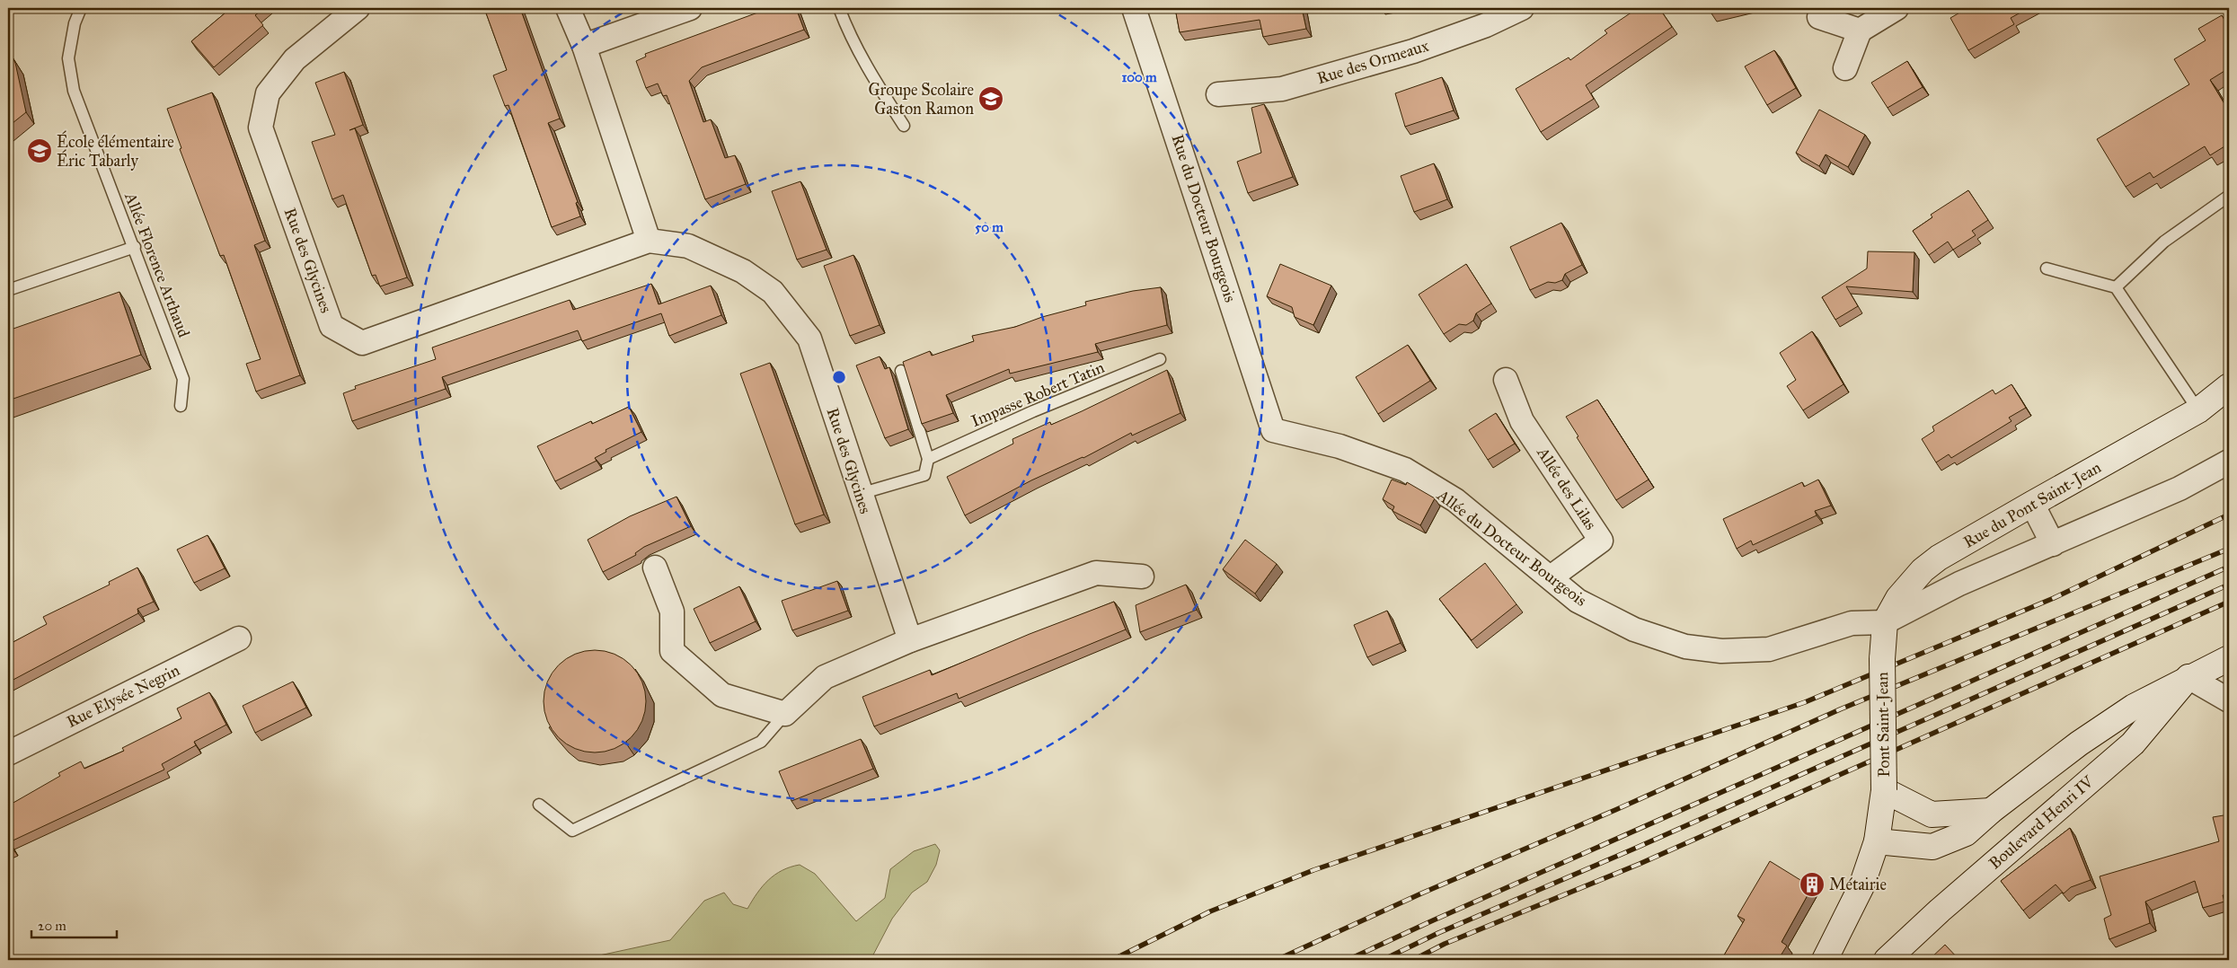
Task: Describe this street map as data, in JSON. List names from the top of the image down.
{
  "streets": {
    "street": [
      "Rue des Ormeaux",
      "Rue du Docteur Bourgeois",
      "Rue des Glycines",
      "Allée des Lilas",
      "Rue du Pont Saint-Jean",
      "Allée du Docteur Bourgeois",
      "Rue Elysée Negrin",
      "Pont Saint-Jean",
      "Boulevard Henri IV"
    ],
    "lane": ["Allée Florence Arthaud", "Impasse Robert Tatin"]
  },
  "crossings": [
    ["Rue du Docteur Bourgeois", "Allée du Docteur Bourgeois"],
    ["Allée des Lilas", "Allée du Docteur Bourgeois"],
    ["Rue du Pont Saint-Jean", "Allée du Docteur Bourgeois"],
    ["Rue du Pont Saint-Jean", "Pont Saint-Jean"],
    ["Pont Saint-Jean", "Boulevard Henri IV"]
  ],
  "places": {
    "school or university": ["Groupe Scolaire Gaston Ramon", "École élémentaire Éric Tabarly"],
    "building": ["Métairie"]
  },
  "scale_bar": "20 m",
  "rings": ["100 m", "50 m"]
}
